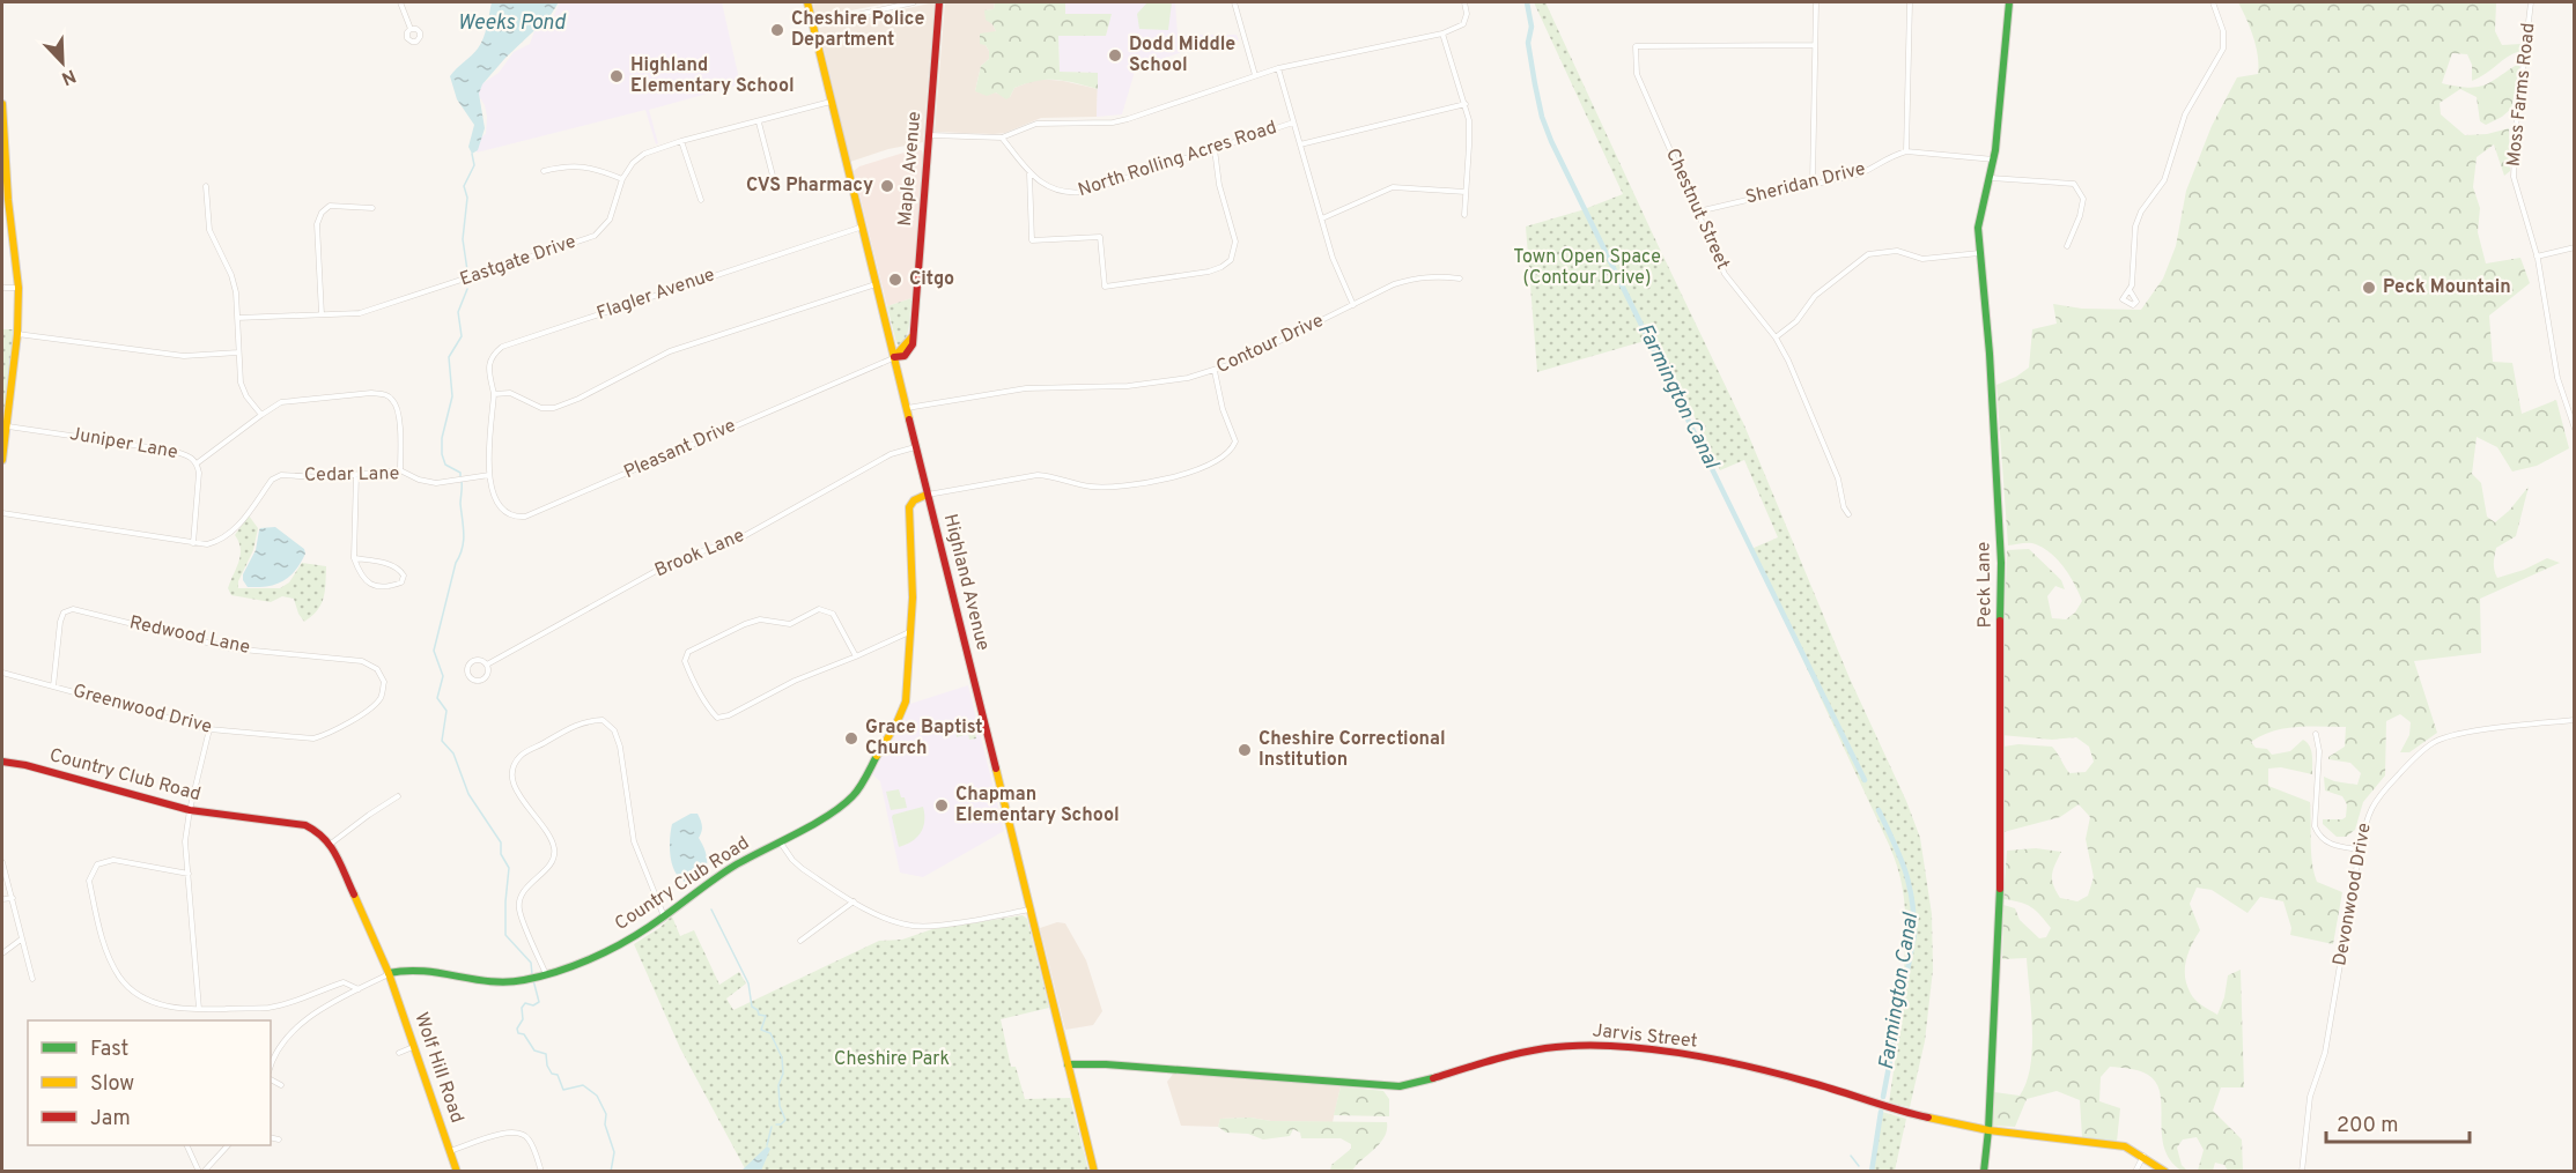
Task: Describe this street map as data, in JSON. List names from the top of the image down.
{
  "streets": {
    "main road": [
      "Maple Avenue",
      "Highland Avenue",
      "Peck Lane",
      "Country Club Road",
      "Jarvis Street",
      "Wolf Hill Road"
    ],
    "street": [
      "Moss Farms Road",
      "North Rolling Acres Road",
      "Sheridan Drive",
      "Chestnut Street",
      "Eastgate Drive",
      "Flagler Avenue",
      "Contour Drive",
      "Juniper Lane",
      "Pleasant Drive",
      "Cedar Lane",
      "Brook Lane",
      "Redwood Lane",
      "Greenwood Drive",
      "Devonwood Drive"
    ]
  },
  "crossings": [
    ["Maple Avenue", "Pleasant Drive"],
    ["Maple Avenue", "Highland Avenue"],
    ["Sheridan Drive", "Chestnut Street"],
    ["Eastgate Drive", "Highland Avenue"],
    ["Flagler Avenue", "Highland Avenue"],
    ["Contour Drive", "Highland Avenue"],
    ["Juniper Lane", "Cedar Lane"],
    ["Pleasant Drive", "Cedar Lane"],
    ["Pleasant Drive", "Highland Avenue"],
    ["Brook Lane", "Highland Avenue"],
    ["Highland Avenue", "Country Club Road"],
    ["Highland Avenue", "Jarvis Street"],
    ["Peck Lane", "Jarvis Street"],
    ["Redwood Lane", "Greenwood Drive"],
    ["Country Club Road", "Wolf Hill Road"]
  ],
  "water": ["Weeks Pond", "Farmington Canal"],
  "parks": ["Town Open Space (Contour Drive)", "Cheshire Park"],
  "places": [
    "Cheshire Police Department",
    "Dodd Middle School",
    "Highland Elementary School",
    "CVS Pharmacy",
    "Citgo",
    "Peck Mountain",
    "Grace Baptist Church",
    "Cheshire Correctional Institution",
    "Chapman Elementary School"
  ],
  "legend": ["Fast", "Slow", "Jam"],
  "scale_bar": "200 m",
  "north": "bottom right"
}
